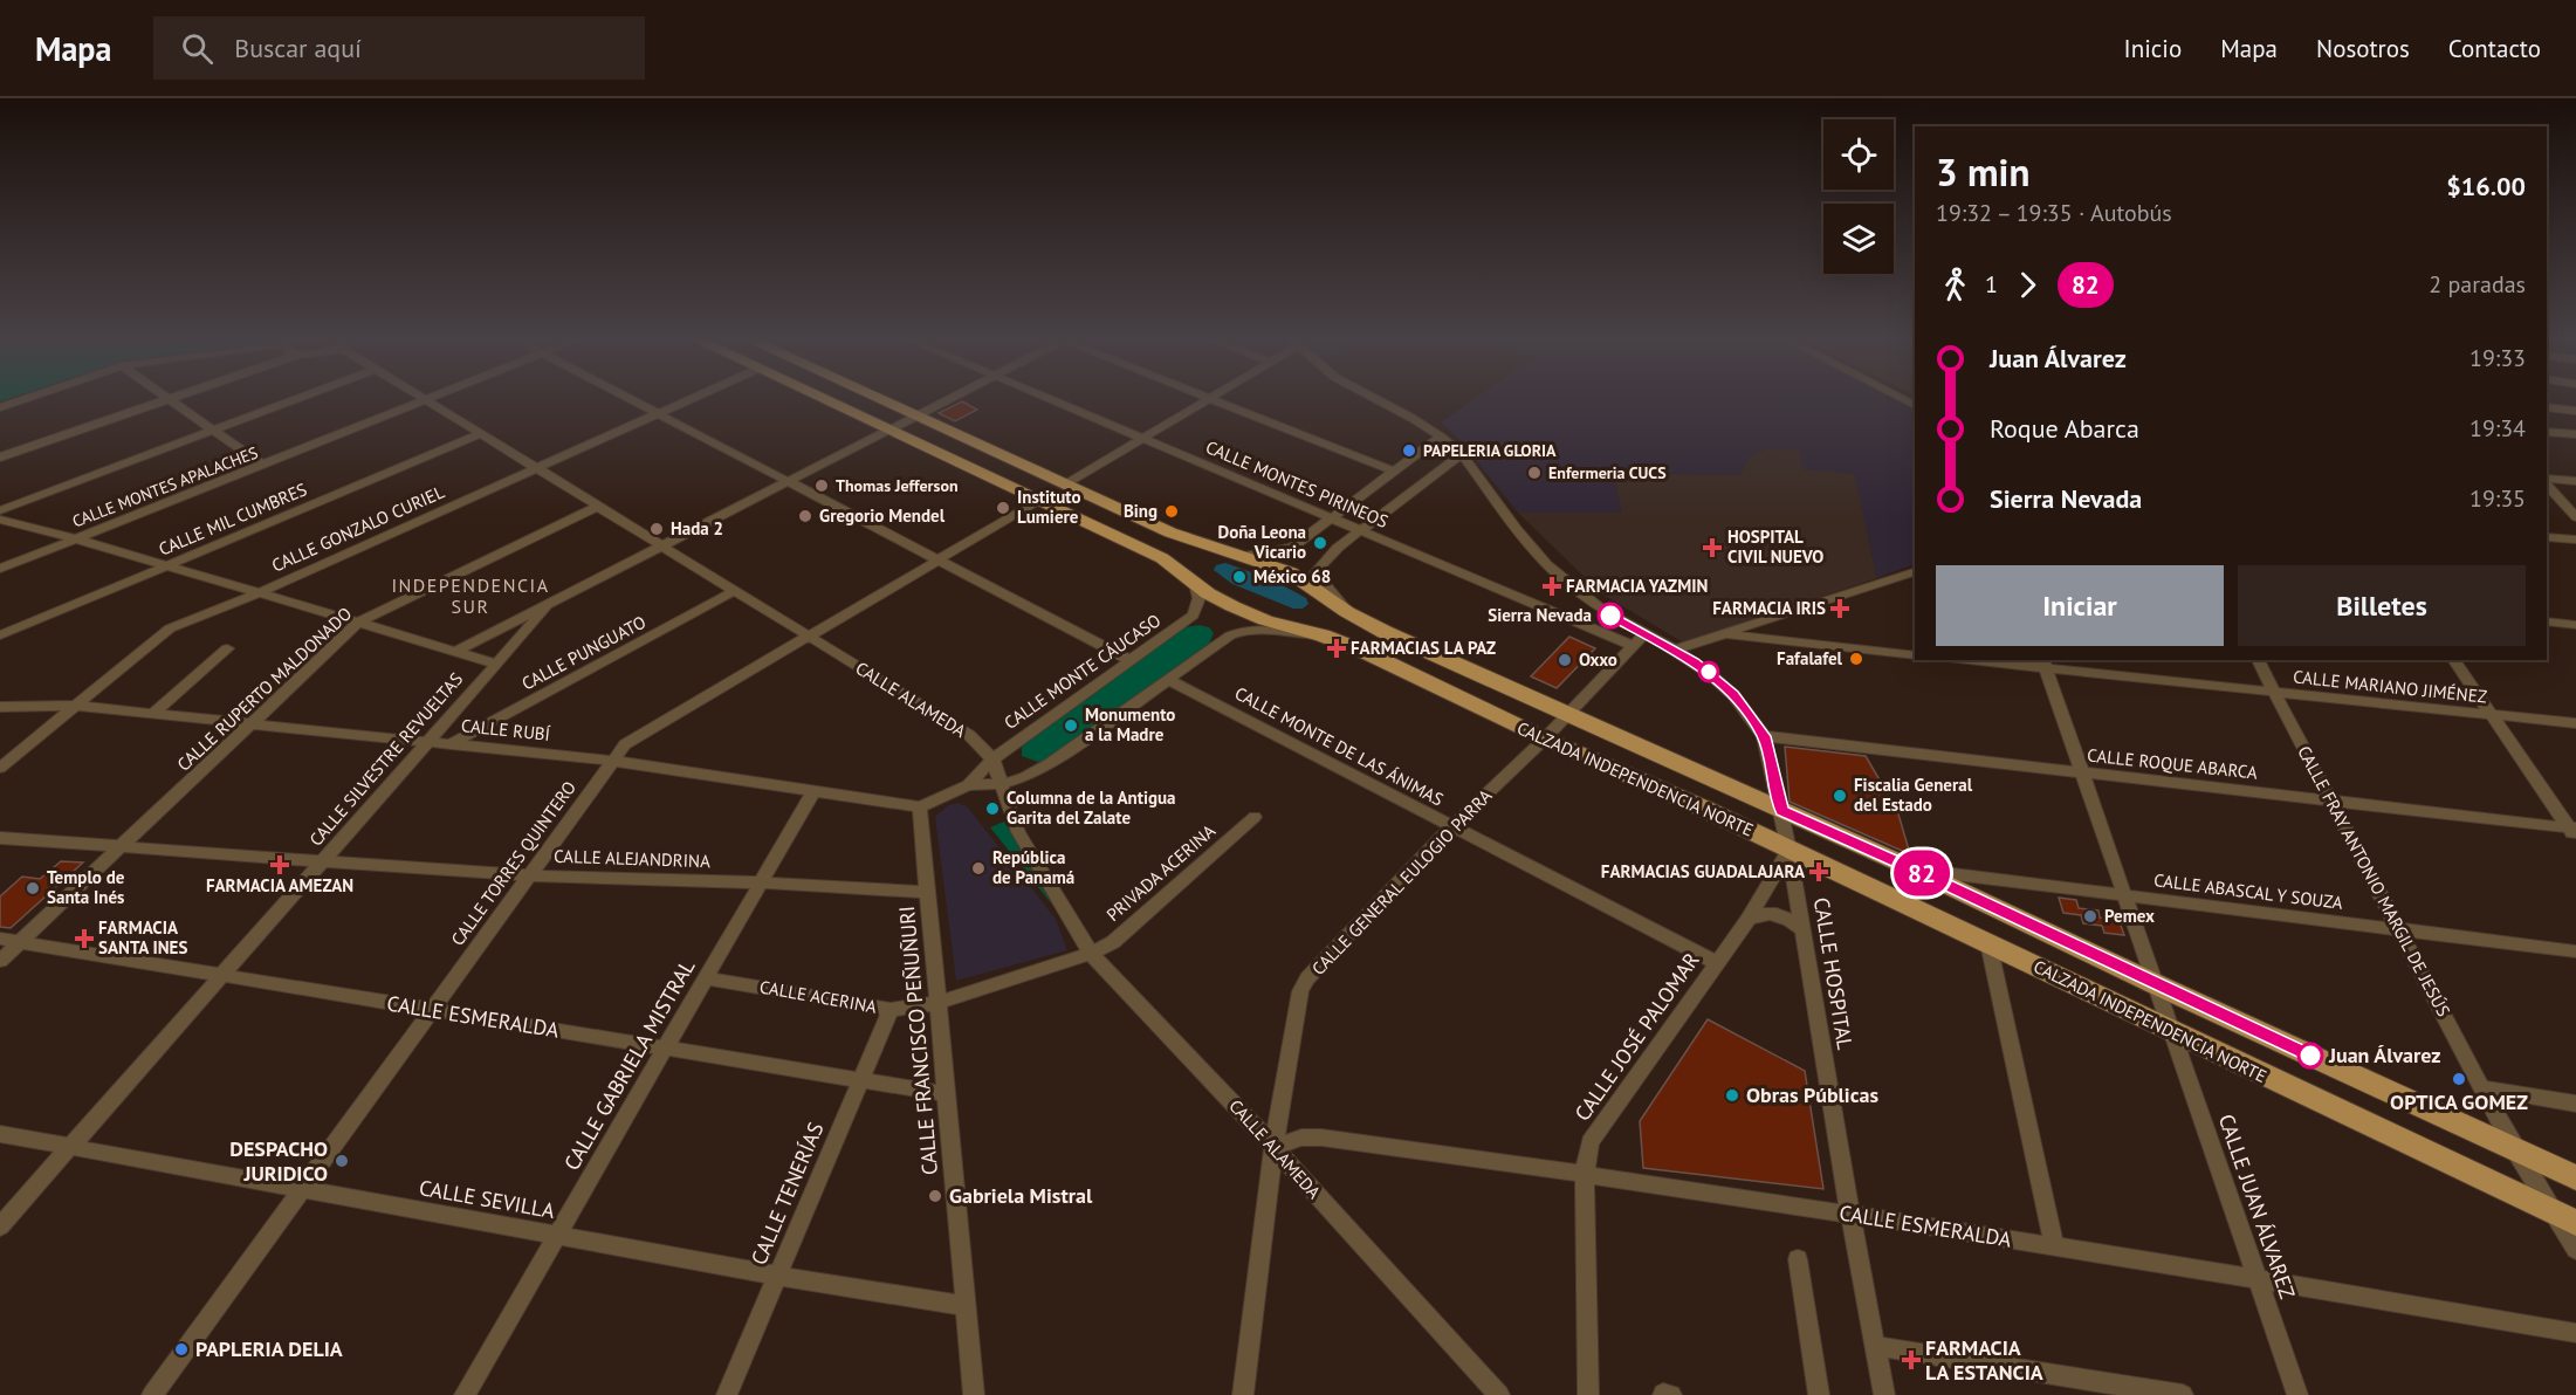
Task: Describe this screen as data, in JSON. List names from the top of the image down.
{
  "streets": {
    "main road": ["CALZADA INDEPENDENCIA NORTE"],
    "street": [
      "CALLE MONTES PIRINEOS",
      "CALLE MONTES APALACHES",
      "CALLE MIL CUMBRES",
      "CALLE GONZALO CURIEL",
      "CALLE PUNGUATO",
      "CALLE MONTE CÁUCASO",
      "CALLE MARIANO JIMÉNEZ",
      "CALLE RUPERTO MALDONADO",
      "CALLE ALAMEDA",
      "CALLE RUBÍ",
      "CALLE MONTE DE LAS ÁNIMAS",
      "CALLE SILVESTRE REVUELTAS",
      "CALLE ROQUE ABARCA",
      "CALLE ALEJANDRINA",
      "CALLE TORRES QUINTERO",
      "PRIVADA ACERINA",
      "CALLE FRAY ANTONIO MARGIL DE JESÚS",
      "CALLE GENERAL EULOGIO PARRA",
      "CALLE ABASCAL Y SOUZA",
      "CALLE HOSPITAL",
      "CALLE ACERINA",
      "CALLE ESMERALDA",
      "CALLE JOSÉ PALOMAR",
      "CALLE FRANCISCO PEÑUÑURI",
      "CALLE GABRIELA MISTRAL",
      "CALLE TENERÍAS",
      "CALLE SEVILLA",
      "CALLE JUAN ÁLVAREZ"
    ]
  },
  "crossings": [
    ["CALLE MONTES PIRINEOS", "CALLE GENERAL EULOGIO PARRA"],
    ["CALLE MONTES APALACHES", "CALLE ALAMEDA"],
    ["CALLE MIL CUMBRES", "CALLE ALAMEDA"],
    ["CALLE GONZALO CURIEL", "CALLE ALAMEDA"],
    ["CALLE GONZALO CURIEL", "CALLE RUBÍ"],
    ["CALLE PUNGUATO", "CALLE ALAMEDA"],
    ["CALLE PUNGUATO", "CALLE RUBÍ"],
    ["CALLE MONTE CÁUCASO", "CALLE ALAMEDA"],
    ["CALLE MONTE CÁUCASO", "CALLE RUBÍ"],
    ["CALLE MONTE CÁUCASO", "CALLE MONTE DE LAS ÁNIMAS"],
    ["CALLE MONTE CÁUCASO", "CALZADA INDEPENDENCIA NORTE"],
    ["CALLE MONTE CÁUCASO", "CALLE FRANCISCO PEÑUÑURI"],
    ["CALLE MARIANO JIMÉNEZ", "CALLE FRAY ANTONIO MARGIL DE JESÚS"],
    ["CALLE RUPERTO MALDONADO", "CALLE ALAMEDA"],
    ["CALLE RUPERTO MALDONADO", "CALLE RUBÍ"],
    ["CALLE RUPERTO MALDONADO", "CALLE ALEJANDRINA"],
    ["CALLE RUPERTO MALDONADO", "CALLE ESMERALDA"],
    ["CALLE ALAMEDA", "CALLE SILVESTRE REVUELTAS"],
    ["CALLE ALAMEDA", "CALLE TORRES QUINTERO"],
    ["CALLE ALAMEDA", "PRIVADA ACERINA"],
    ["CALLE ALAMEDA", "CALLE GENERAL EULOGIO PARRA"],
    ["CALLE ALAMEDA", "CALLE ACERINA"],
    ["CALLE ALAMEDA", "CALLE ESMERALDA"],
    ["CALLE RUBÍ", "CALLE SILVESTRE REVUELTAS"],
    ["CALLE RUBÍ", "CALLE TORRES QUINTERO"],
    ["CALLE RUBÍ", "CALLE FRANCISCO PEÑUÑURI"],
    ["CALLE RUBÍ", "CALLE GABRIELA MISTRAL"],
    ["CALLE MONTE DE LAS ÁNIMAS", "CALLE GENERAL EULOGIO PARRA"],
    ["CALLE MONTE DE LAS ÁNIMAS", "CALLE JOSÉ PALOMAR"],
    ["CALLE SILVESTRE REVUELTAS", "CALZADA INDEPENDENCIA NORTE"],
    ["CALLE SILVESTRE REVUELTAS", "CALLE ALEJANDRINA"],
    ["CALLE SILVESTRE REVUELTAS", "CALLE ESMERALDA"],
    ["CALLE SILVESTRE REVUELTAS", "CALLE SEVILLA"],
    ["CALLE ROQUE ABARCA", "CALLE FRAY ANTONIO MARGIL DE JESÚS"],
    ["CALLE ROQUE ABARCA", "CALLE HOSPITAL"],
    ["CALZADA INDEPENDENCIA NORTE", "CALLE TORRES QUINTERO"],
    ["CALZADA INDEPENDENCIA NORTE", "CALLE FRAY ANTONIO MARGIL DE JESÚS"],
    ["CALZADA INDEPENDENCIA NORTE", "CALLE GENERAL EULOGIO PARRA"],
    ["CALZADA INDEPENDENCIA NORTE", "CALLE ABASCAL Y SOUZA"],
    ["CALZADA INDEPENDENCIA NORTE", "CALLE HOSPITAL"],
    ["CALZADA INDEPENDENCIA NORTE", "CALLE JOSÉ PALOMAR"],
    ["CALZADA INDEPENDENCIA NORTE", "CALLE JUAN ÁLVAREZ"],
    ["CALLE ALEJANDRINA", "CALLE TORRES QUINTERO"],
    ["CALLE ALEJANDRINA", "CALLE FRANCISCO PEÑUÑURI"],
    ["CALLE ALEJANDRINA", "CALLE GABRIELA MISTRAL"],
    ["CALLE TORRES QUINTERO", "CALLE ESMERALDA"],
    ["CALLE TORRES QUINTERO", "CALLE SEVILLA"],
    ["PRIVADA ACERINA", "CALLE ACERINA"],
    ["CALLE FRAY ANTONIO MARGIL DE JESÚS", "CALLE ABASCAL Y SOUZA"],
    ["CALLE GENERAL EULOGIO PARRA", "CALLE ESMERALDA"],
    ["CALLE HOSPITAL", "CALLE ESMERALDA"],
    ["CALLE HOSPITAL", "CALLE JOSÉ PALOMAR"],
    ["CALLE ACERINA", "CALLE FRANCISCO PEÑUÑURI"],
    ["CALLE ACERINA", "CALLE GABRIELA MISTRAL"],
    ["CALLE ACERINA", "CALLE TENERÍAS"],
    ["CALLE ESMERALDA", "CALLE JOSÉ PALOMAR"],
    ["CALLE ESMERALDA", "CALLE FRANCISCO PEÑUÑURI"],
    ["CALLE ESMERALDA", "CALLE GABRIELA MISTRAL"],
    ["CALLE ESMERALDA", "CALLE TENERÍAS"],
    ["CALLE ESMERALDA", "CALLE JUAN ÁLVAREZ"],
    ["CALLE FRANCISCO PEÑUÑURI", "CALLE SEVILLA"],
    ["CALLE GABRIELA MISTRAL", "CALLE SEVILLA"],
    ["CALLE TENERÍAS", "CALLE SEVILLA"]
  ],
  "districts": ["INDEPENDENCIA SUR"],
  "places": {
    "other": [
      "PAPELERIA GLORIA",
      "Enfermeria CUCS",
      "Thomas Jefferson",
      "Instituto Lumiere",
      "Bing",
      "Gregorio Mendel",
      "Hada 2",
      "Doña Leona Vicario",
      "México 68",
      "Sierra Nevada",
      "Fafalafel",
      "Oxxo",
      "Monumento a la Madre",
      "Fiscalia General del Estado",
      "Columna de la Antigua Garita del Zalate",
      "República de Panamá",
      "Templo de Santa Inés",
      "Pemex",
      "Juan Álvarez",
      "OPTICA GOMEZ",
      "Obras Públicas",
      "DESPACHO JURIDICO",
      "Gabriela Mistral",
      "PAPLERIA DELIA"
    ],
    "health": [
      "HOSPITAL CIVIL NUEVO",
      "FARMACIA YAZMIN",
      "FARMACIA IRIS",
      "FARMACIAS LA PAZ",
      "FARMACIA AMEZAN",
      "FARMACIAS GUADALAJARA",
      "FARMACIA SANTA INES",
      "FARMACIA LA ESTANCIA"
    ]
  },
  "lines": ["bus line 82"],
  "page": {
    "header": "Mapa",
    "search": "Buscar aquí",
    "nav": [
      "Inicio",
      "Mapa",
      "Nosotros",
      "Contacto"
    ],
    "on_map": "82",
    "heading": ["3 min", "19:32 – 19:35 · Autobús", "$16.00"],
    "legs": ["1", "82", "2 paradas"],
    "list": [
      {
        "name": "Juan Álvarez",
        "value": "19:33"
      },
      {
        "name": "Roque Abarca",
        "value": "19:34"
      },
      {
        "name": "Sierra Nevada",
        "value": "19:35"
      }
    ],
    "buttons": ["Iniciar", "Billetes"]
  }
}
